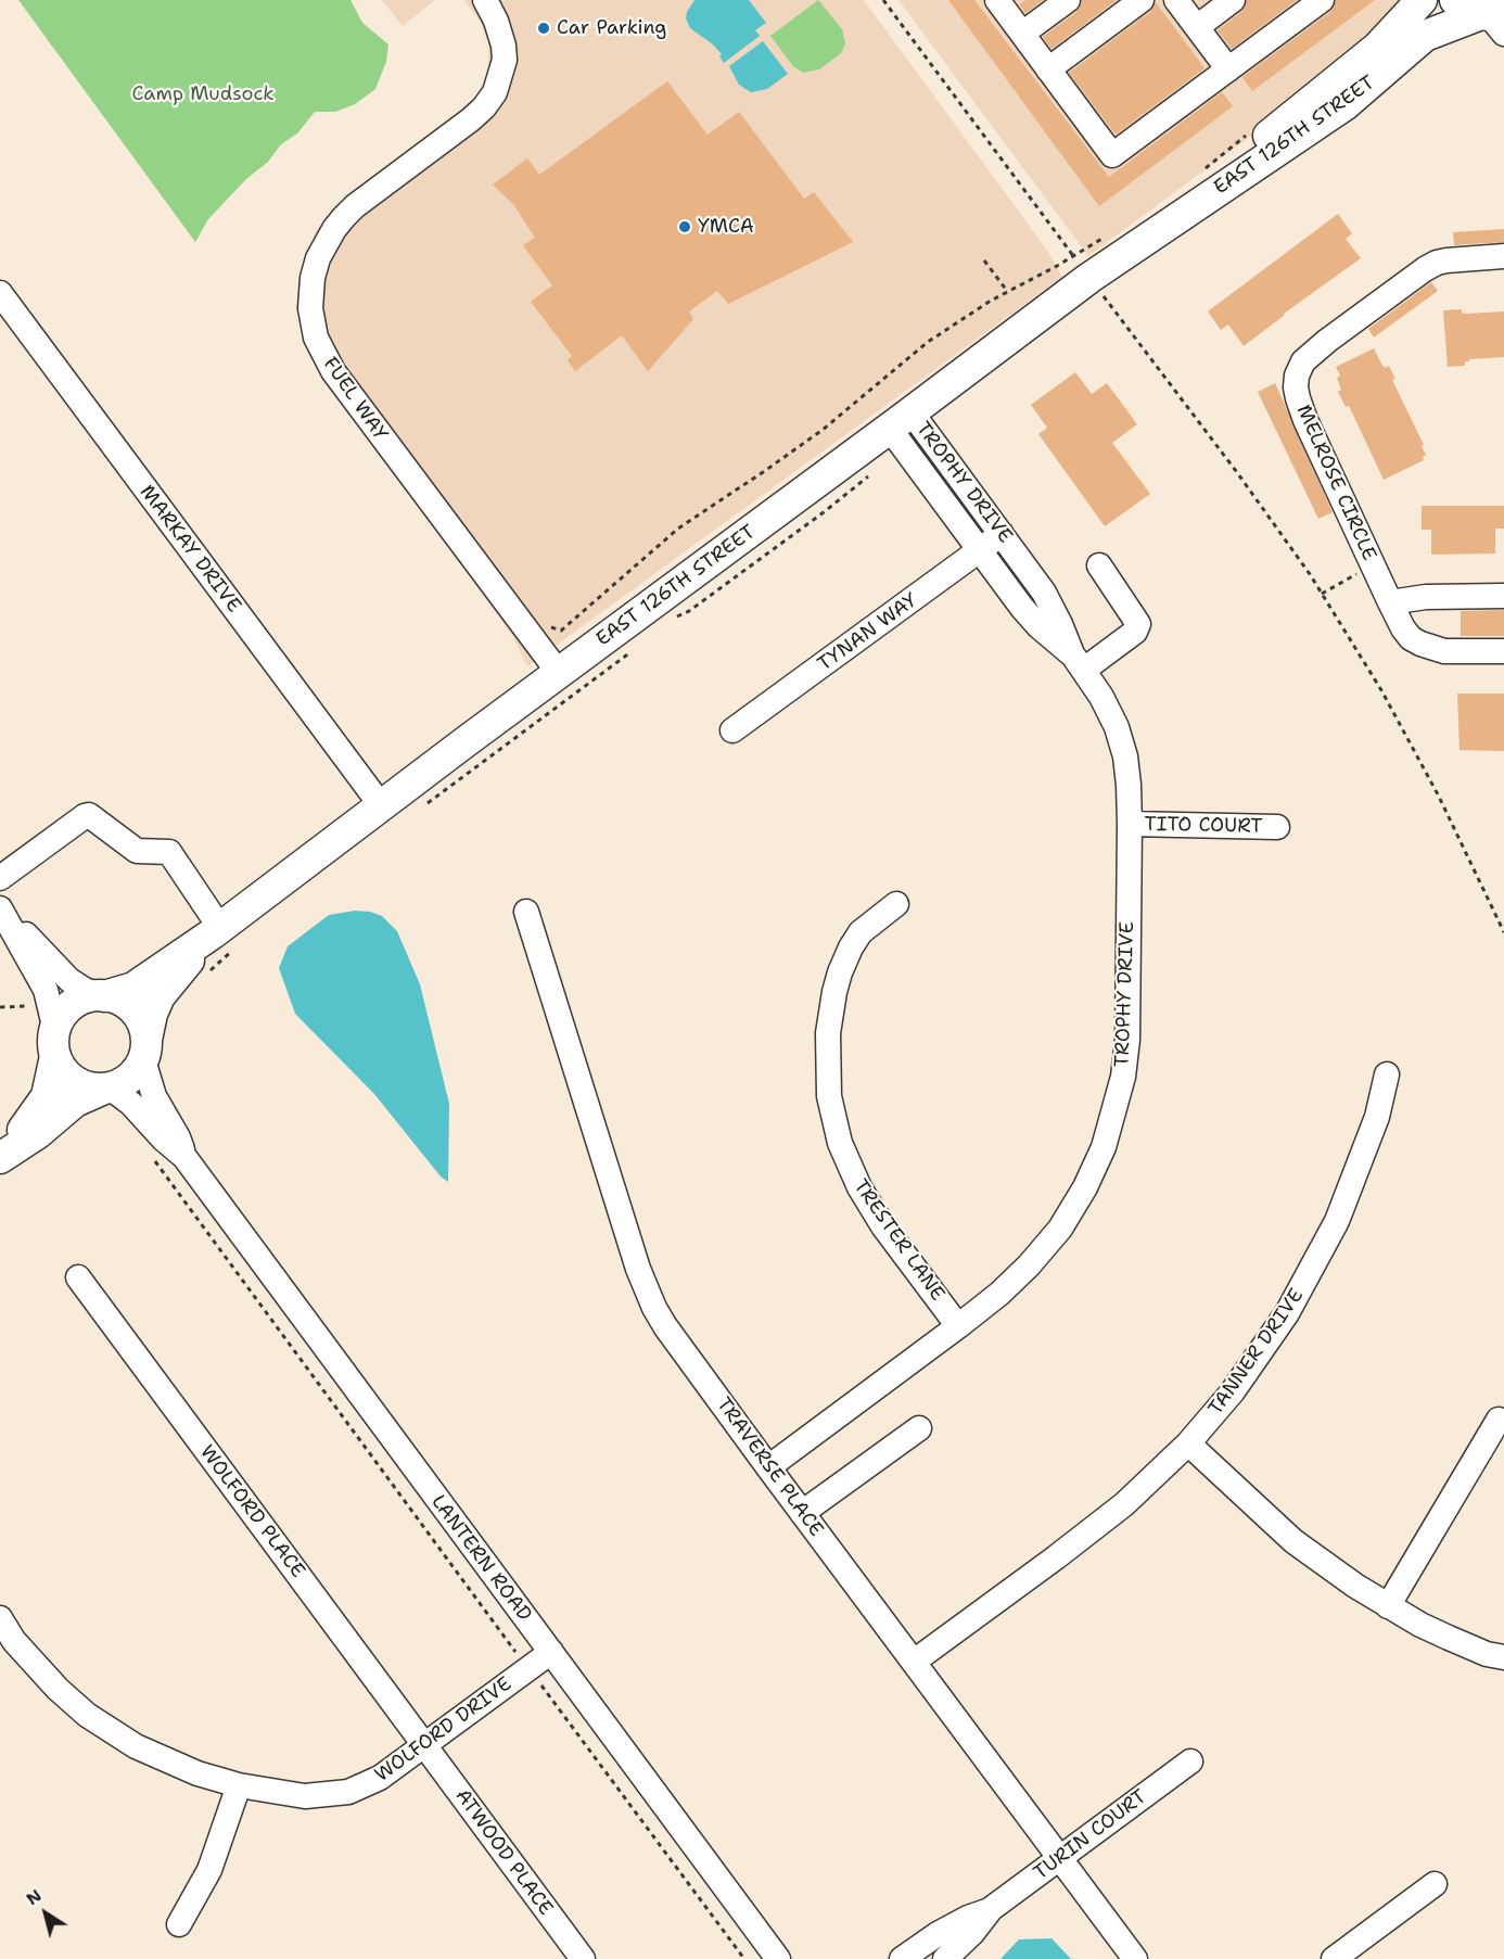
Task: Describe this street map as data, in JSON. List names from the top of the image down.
{
  "streets": {
    "main road": ["EAST 126TH STREET"],
    "street": [
      "FUEL WAY",
      "TROPHY DRIVE",
      "MELROSE CIRCLE",
      "MARKAY DRIVE",
      "TYNAN WAY",
      "TITO COURT",
      "TRESTER LANE",
      "TANNER DRIVE",
      "TRAVERSE PLACE",
      "WOLFORD PLACE",
      "LANTERN ROAD",
      "WOLFORD DRIVE",
      "TURIN COURT",
      "ATWOOD PLACE"
    ]
  },
  "crossings": [
    ["EAST 126TH STREET", "FUEL WAY"],
    ["EAST 126TH STREET", "TROPHY DRIVE"],
    ["EAST 126TH STREET", "MARKAY DRIVE"],
    ["EAST 126TH STREET", "LANTERN ROAD"],
    ["TROPHY DRIVE", "TYNAN WAY"],
    ["TROPHY DRIVE", "TITO COURT"],
    ["TROPHY DRIVE", "TRESTER LANE"],
    ["TROPHY DRIVE", "TRAVERSE PLACE"],
    ["TANNER DRIVE", "TRAVERSE PLACE"],
    ["TRAVERSE PLACE", "TURIN COURT"],
    ["WOLFORD PLACE", "WOLFORD DRIVE"],
    ["WOLFORD PLACE", "ATWOOD PLACE"],
    ["LANTERN ROAD", "WOLFORD DRIVE"],
    ["WOLFORD DRIVE", "ATWOOD PLACE"]
  ],
  "parks": ["Camp Mudsock"],
  "places": ["Car Parking", "YMCA"],
  "north": "top left"
}
